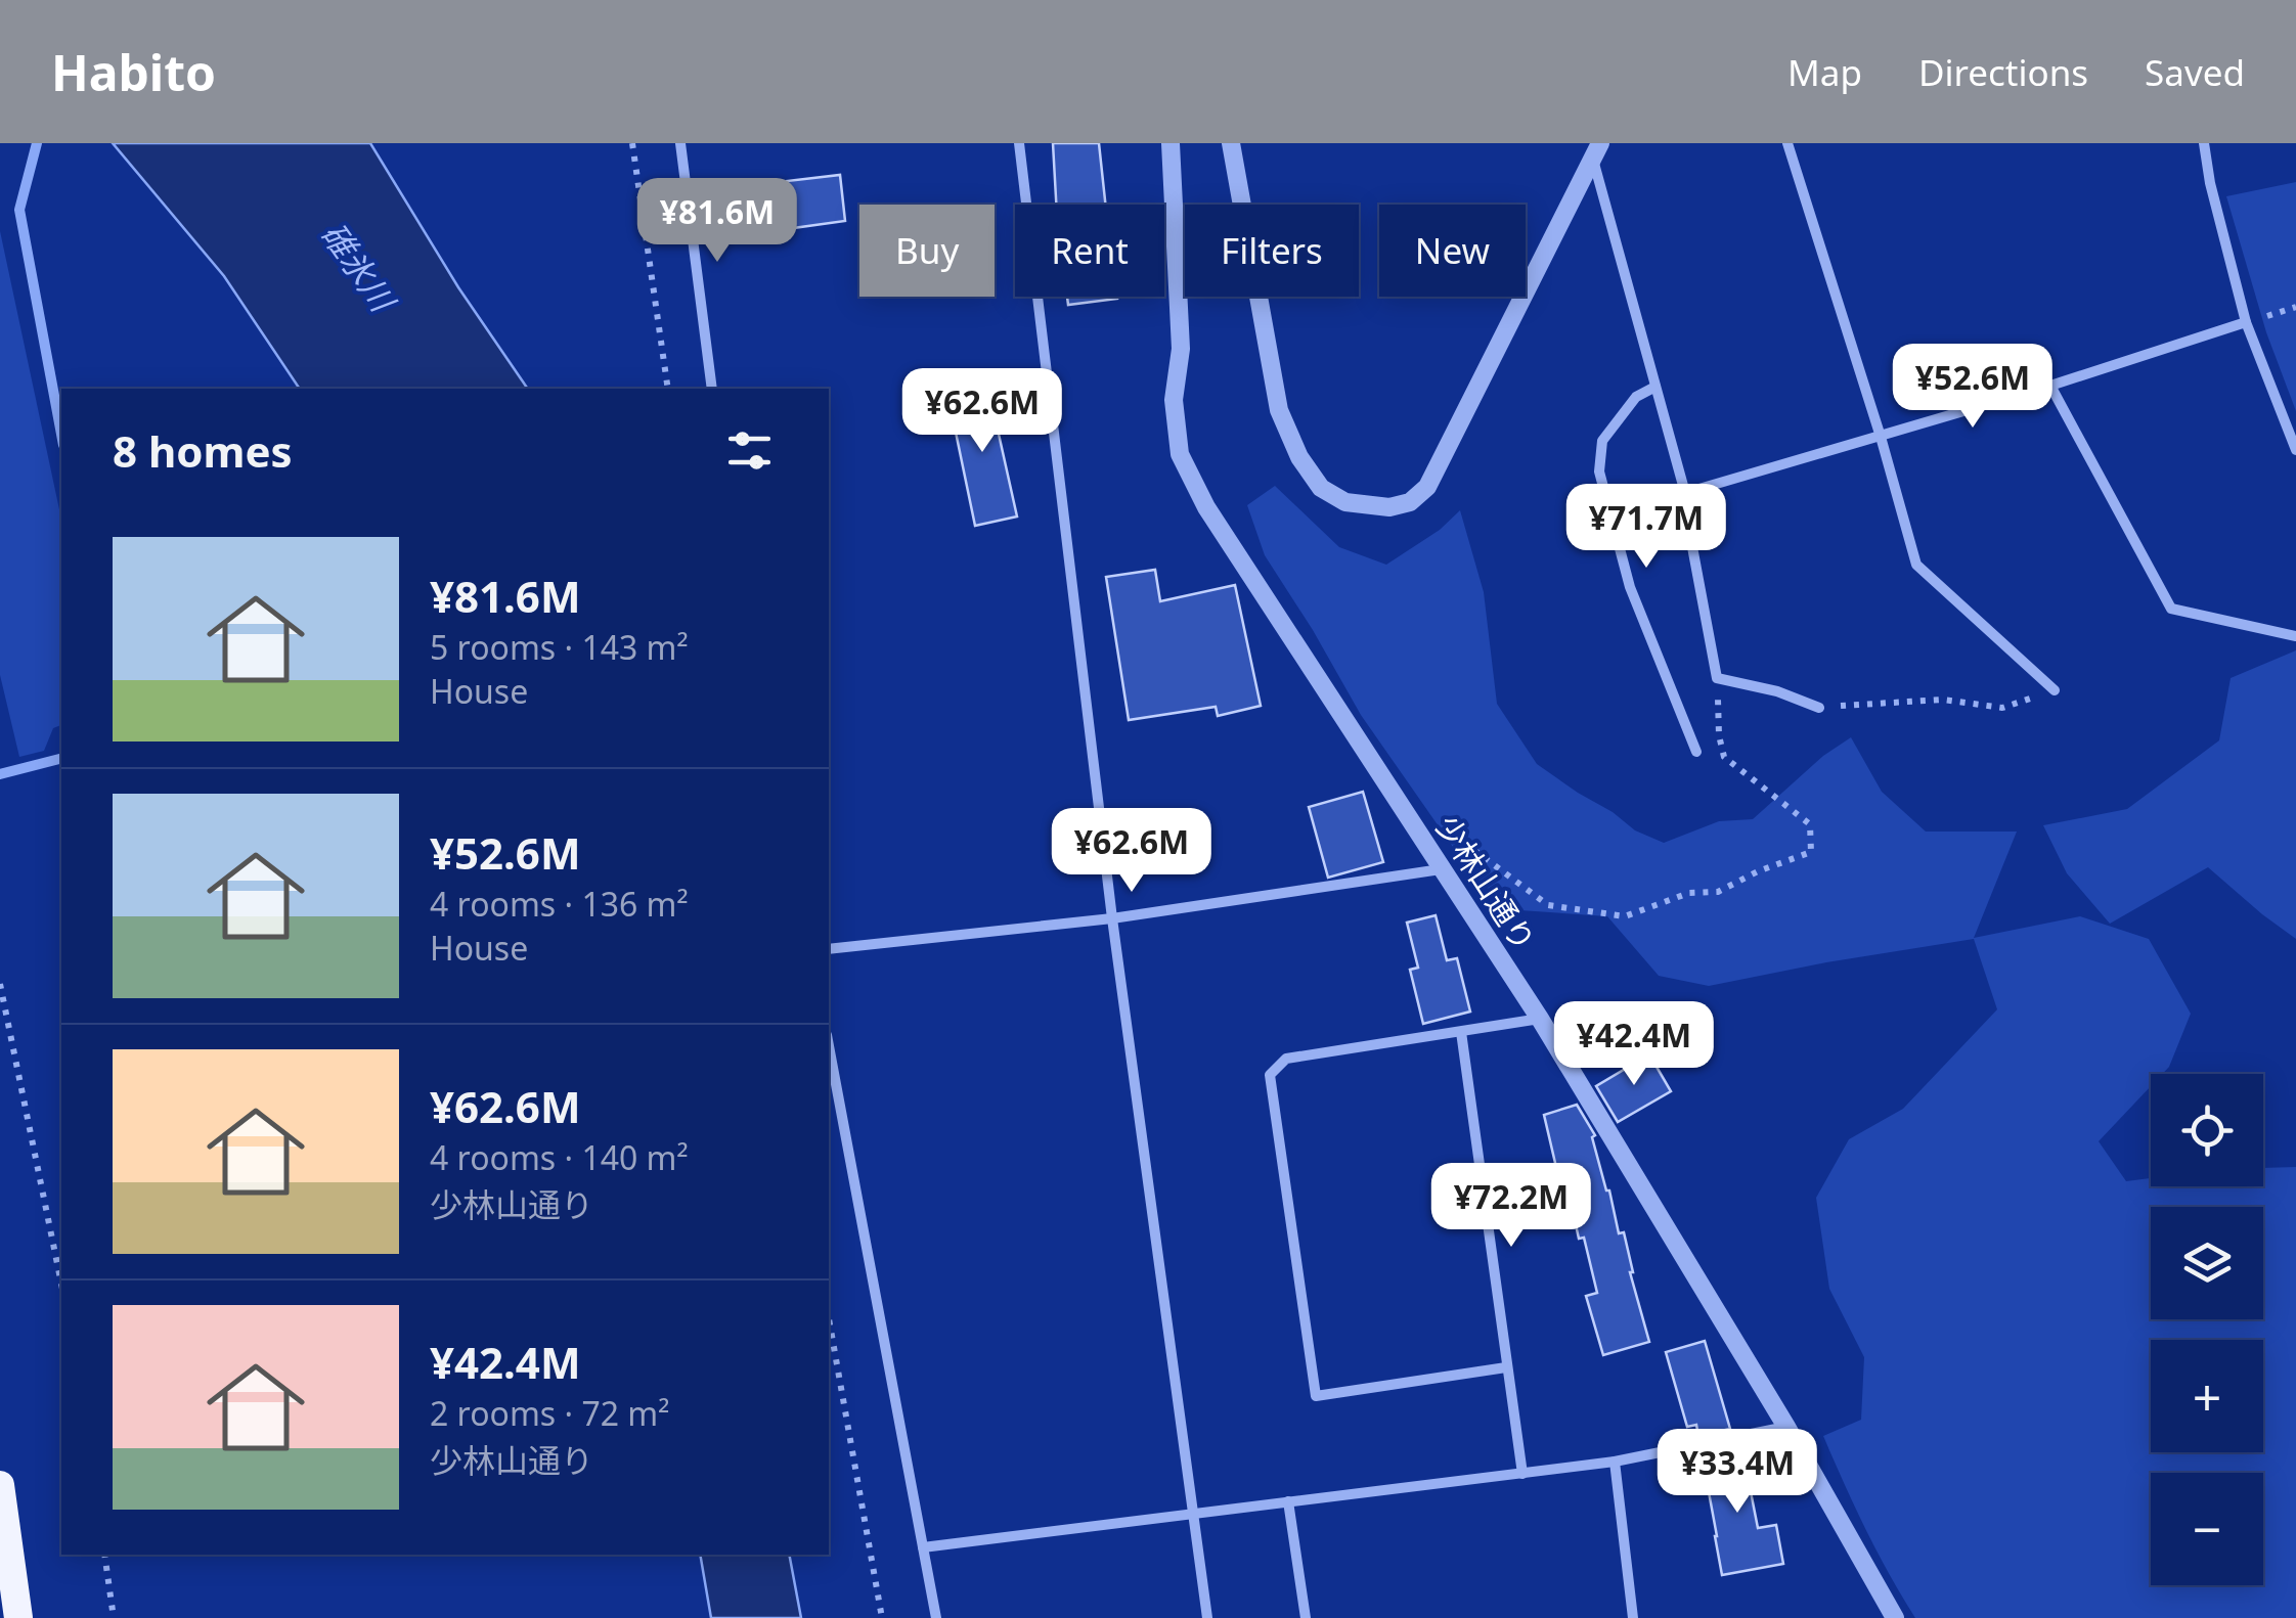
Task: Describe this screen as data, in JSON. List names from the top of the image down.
{
  "streets": {
    "street": ["少林山通り"]
  },
  "water": ["碓氷川"],
  "page": {
    "header": "Habito",
    "nav": ["Map", "Directions", "Saved"],
    "price": [
      "¥81.6M",
      "¥52.6M",
      "¥62.6M",
      "¥71.7M",
      "¥62.6M",
      "¥42.4M",
      "¥72.2M",
      "¥33.4M"
    ],
    "chip": [
      "Buy",
      "Rent",
      "Filters",
      "New"
    ],
    "heading": "8 homes",
    "list": [
      {
        "name": "¥81.6M",
        "note": "5 rooms · 143 m² · House"
      },
      {
        "name": "¥52.6M",
        "note": "4 rooms · 136 m² · House"
      },
      {
        "name": "¥62.6M",
        "note": "4 rooms · 140 m² · 少林山通り"
      },
      {
        "name": "¥42.4M",
        "note": "2 rooms · 72 m² · 少林山通り"
      }
    ],
    "map_buttons": ["+", "−"]
  }
}
